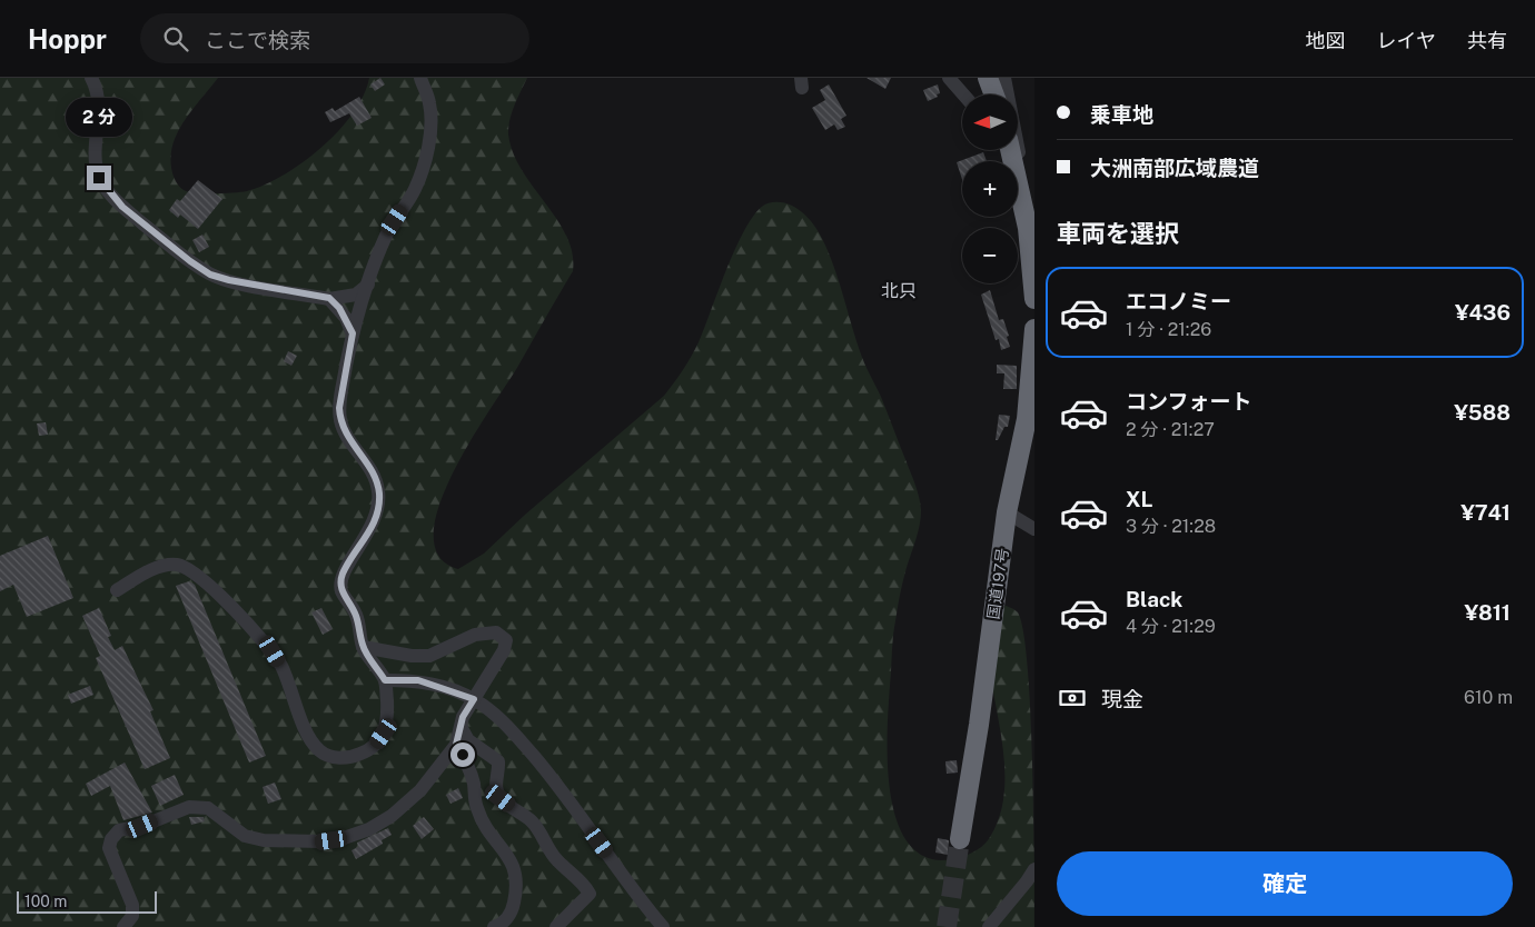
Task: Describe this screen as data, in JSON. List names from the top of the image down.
{
  "streets": {
    "highway": ["国道197号"]
  },
  "districts": ["北只"],
  "scale_bar": "100 m",
  "north": "left",
  "page": {
    "header": "Hoppr",
    "search": "ここで検索",
    "nav": ["地図", "レイヤ", "共有"],
    "banner": ["乗車地", "大洲南部広域農道"],
    "map_buttons": ["+", "−"],
    "bubble": "2 分",
    "heading": "車両を選択",
    "list": [
      {
        "name": "エコノミー",
        "note": "1 分 · 21:26",
        "value": "¥436"
      },
      {
        "name": "コンフォート",
        "note": "2 分 · 21:27",
        "value": "¥588"
      },
      {
        "name": "XL",
        "note": "3 分 · 21:28",
        "value": "¥741"
      },
      {
        "name": "Black",
        "note": "4 分 · 21:29",
        "value": "¥811"
      }
    ],
    "pay": ["現金", "610 m"],
    "buttons": "確定",
    "scale": "100 m"
  }
}
